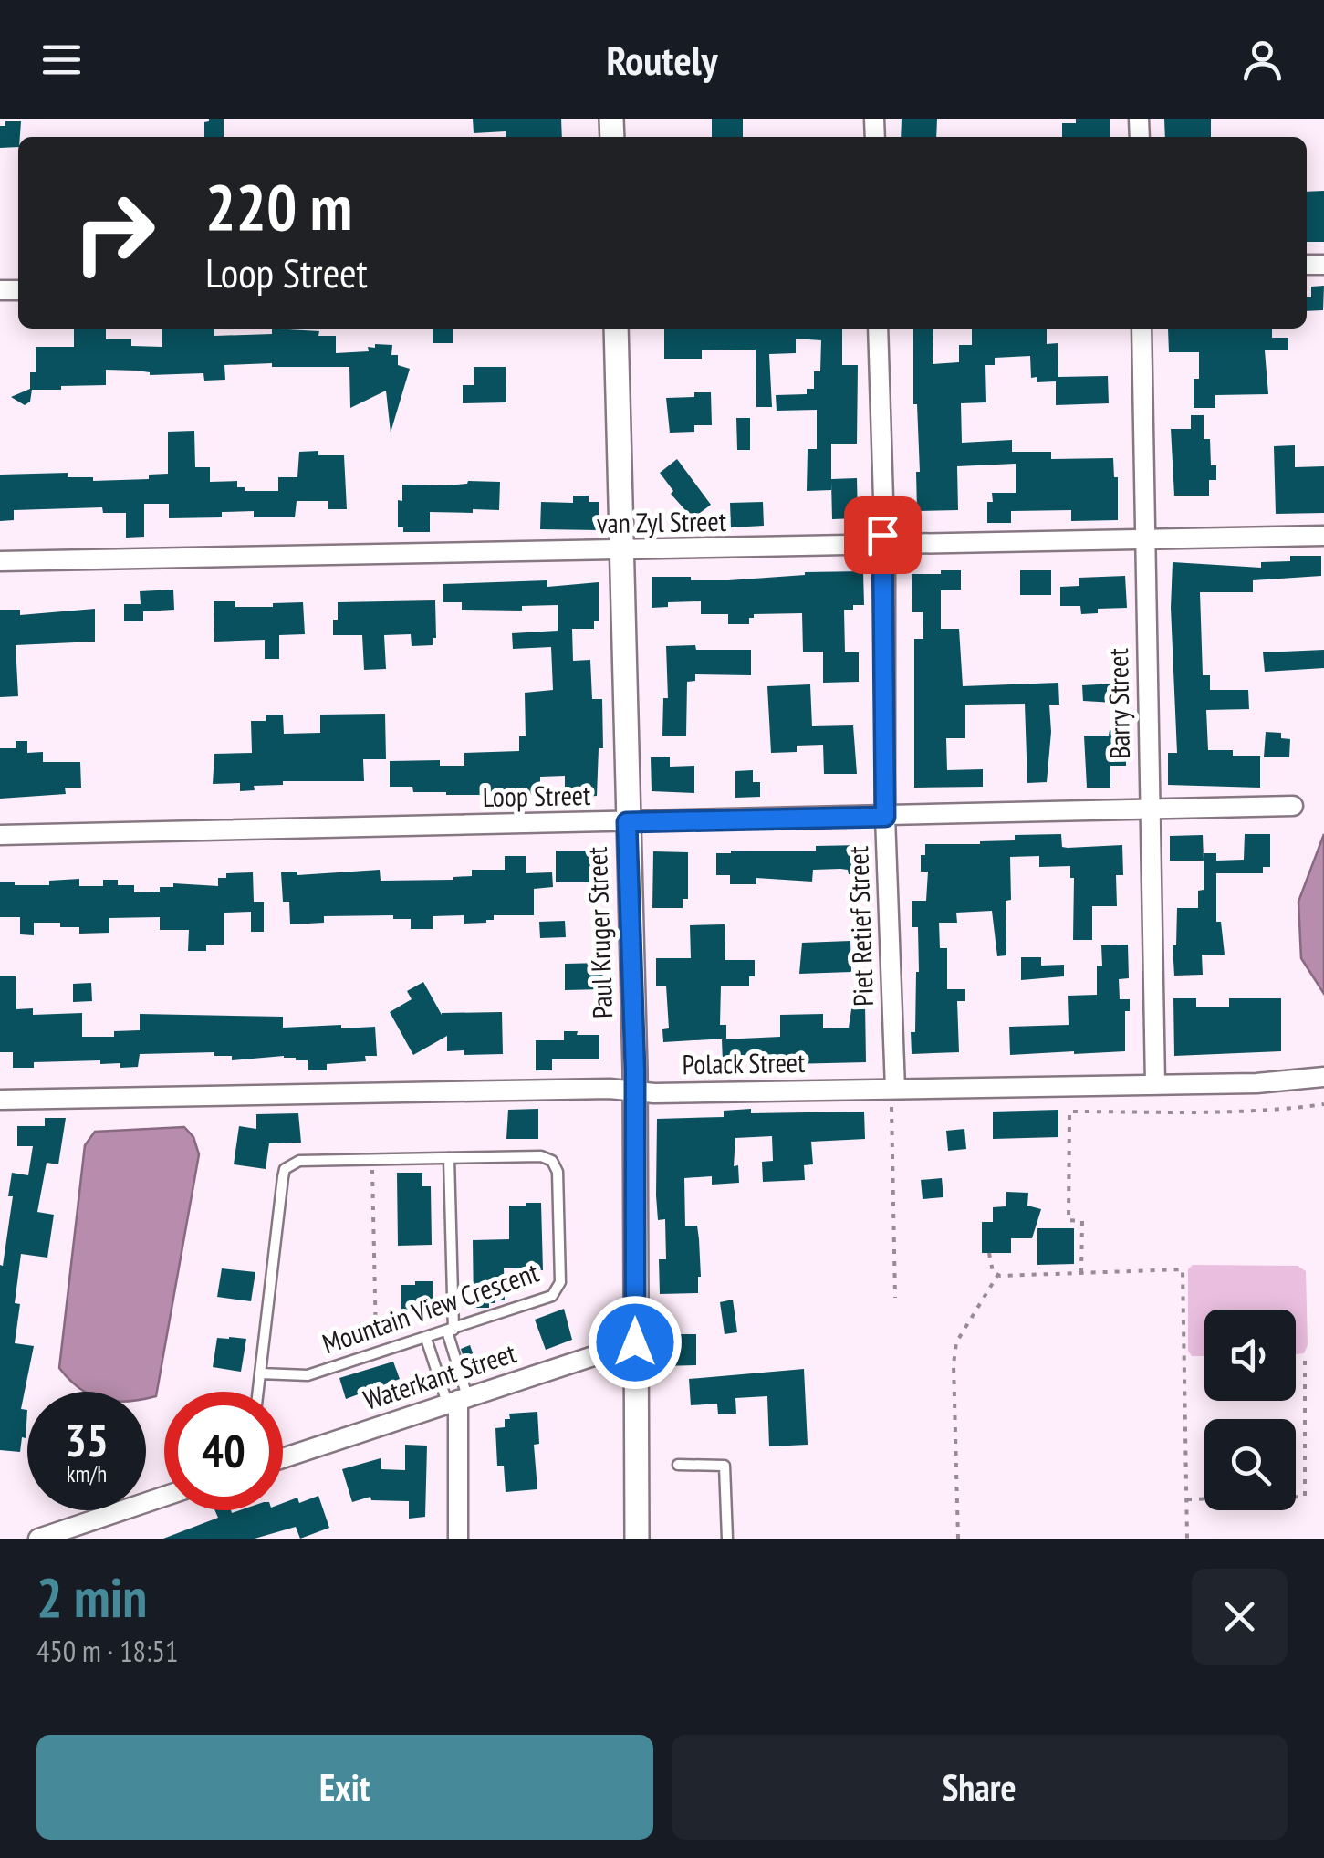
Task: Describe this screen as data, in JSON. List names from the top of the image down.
{
  "streets": {
    "street": [
      "van Zyl Street",
      "Barry Street",
      "Loop Street",
      "Piet Retief Street",
      "Paul Kruger Street",
      "Polack Street",
      "Waterkant Street"
    ],
    "lane": ["Mountain View Crescent"]
  },
  "crossings": [
    ["van Zyl Street", "Barry Street"],
    ["van Zyl Street", "Piet Retief Street"],
    ["van Zyl Street", "Paul Kruger Street"],
    ["Barry Street", "Loop Street"],
    ["Barry Street", "Polack Street"],
    ["Loop Street", "Piet Retief Street"],
    ["Loop Street", "Paul Kruger Street"],
    ["Piet Retief Street", "Polack Street"],
    ["Paul Kruger Street", "Polack Street"],
    ["Paul Kruger Street", "Waterkant Street"]
  ],
  "page": {
    "header": "Routely",
    "turn": ["220 m", "Loop Street"],
    "speed": "35 km/h",
    "limit": "40",
    "heading": ["2 min", "450 m · 18:51"],
    "buttons": ["Exit", "Share"]
  }
}
